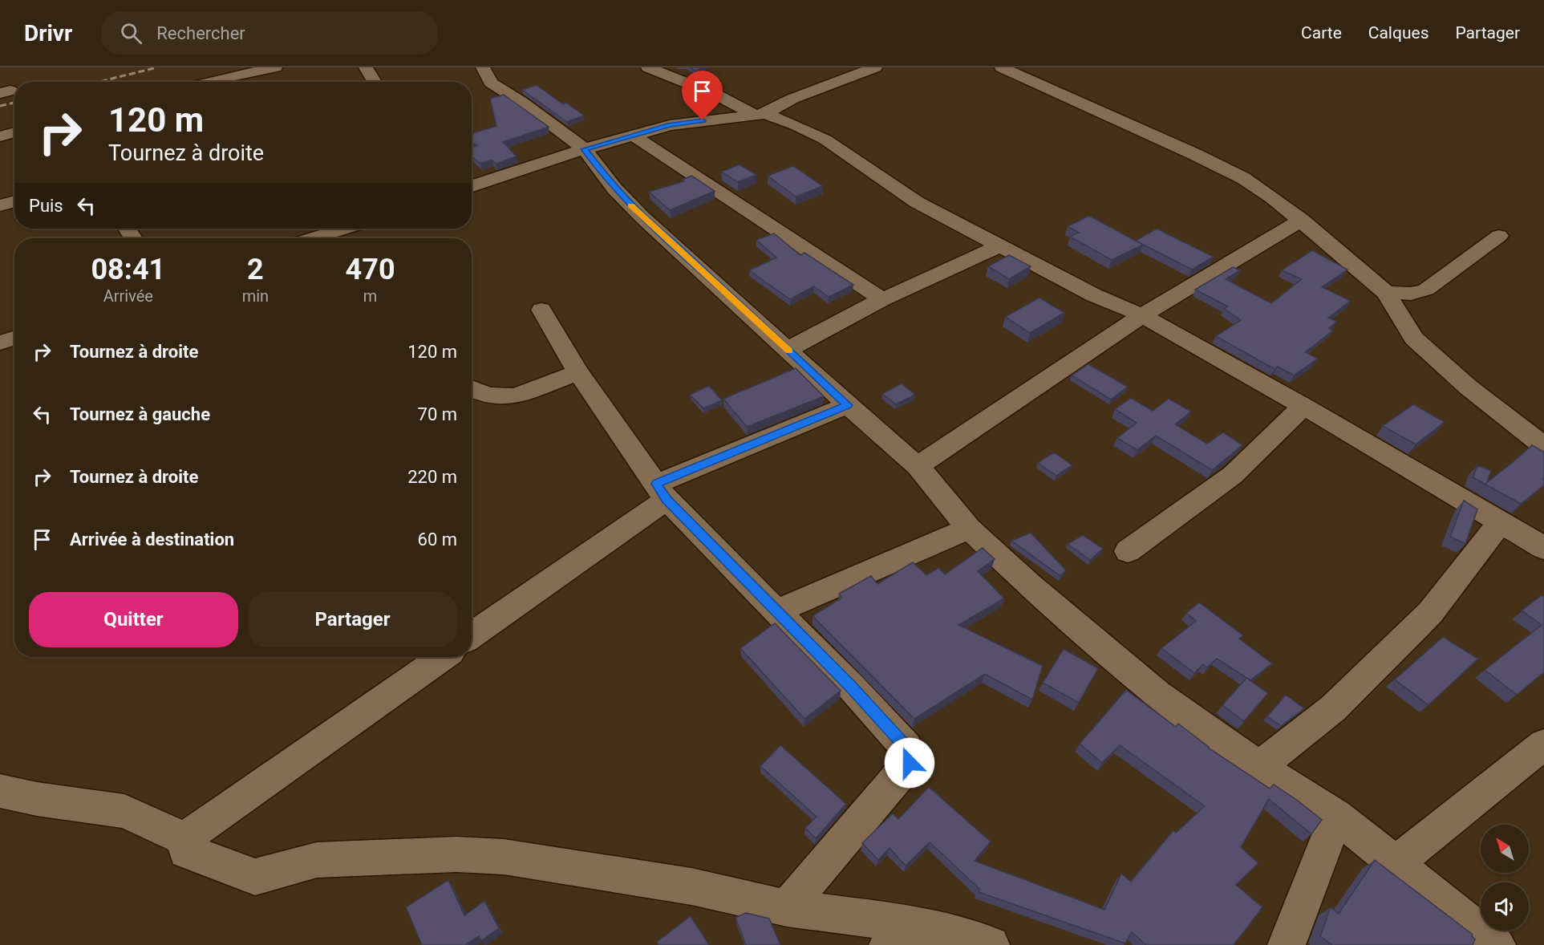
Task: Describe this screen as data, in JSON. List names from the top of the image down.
{
  "north": "top left",
  "page": {
    "header": "Drivr",
    "search": "Rechercher",
    "nav": ["Carte", "Calques", "Partager"],
    "turn": ["120 m", "Tournez à droite"],
    "then": "Puis",
    "eta": [
      "08:41",
      "Arrivée",
      "2",
      "min",
      "470",
      "m"
    ],
    "list": [
      {
        "name": "Tournez à droite",
        "value": "120 m"
      },
      {
        "name": "Tournez à gauche",
        "value": "70 m"
      },
      {
        "name": "Tournez à droite",
        "value": "220 m"
      },
      {
        "name": "Arrivée à destination",
        "value": "60 m"
      }
    ],
    "buttons": ["Quitter", "Partager"]
  }
}
